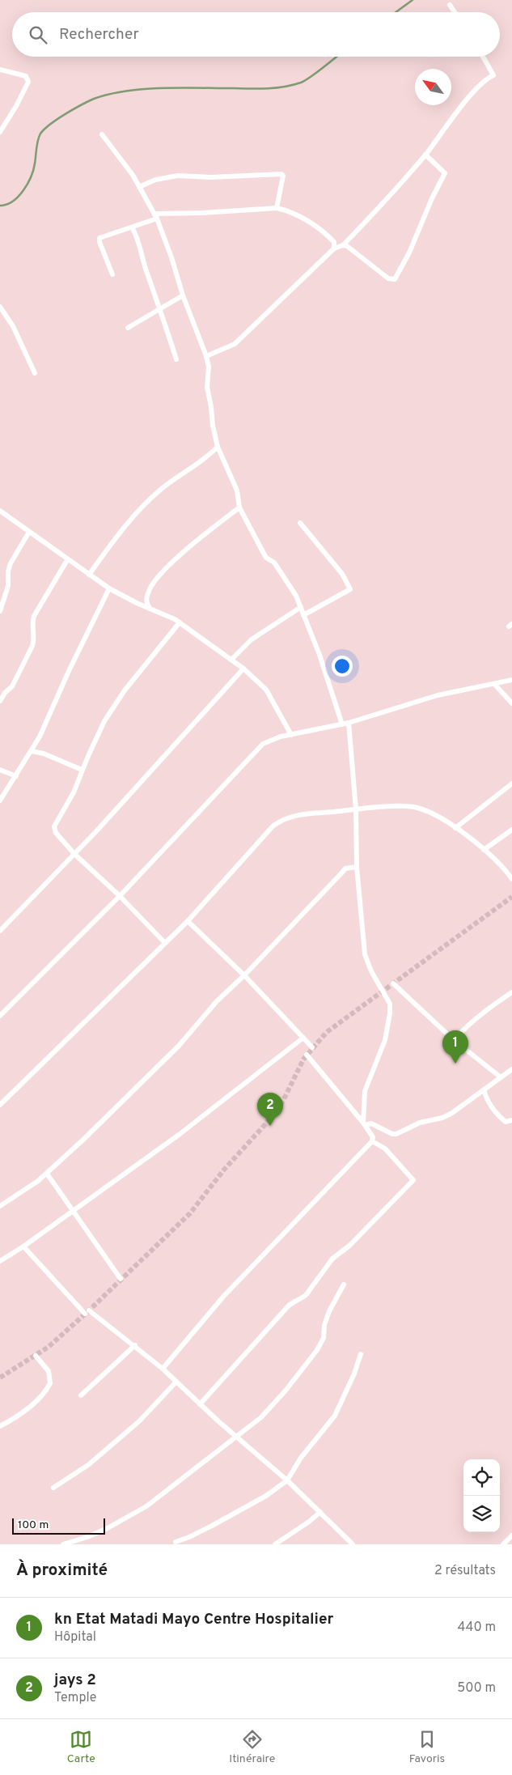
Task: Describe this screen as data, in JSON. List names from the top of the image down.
{
  "scale_bar": "100 m",
  "north": "top left",
  "page": {
    "search": "Rechercher",
    "pins": ["1", "2"],
    "scale": "100 m",
    "heading": ["À proximité", "2 résultats"],
    "list": [
      {
        "mark": "1",
        "name": "kn Etat Matadi Mayo Centre Hospitalier",
        "note": "Hôpital",
        "value": "440 m"
      },
      {
        "mark": "2",
        "name": "jays 2",
        "note": "Temple",
        "value": "500 m"
      }
    ],
    "nav": ["Carte", "Itinéraire", "Favoris"]
  }
}
